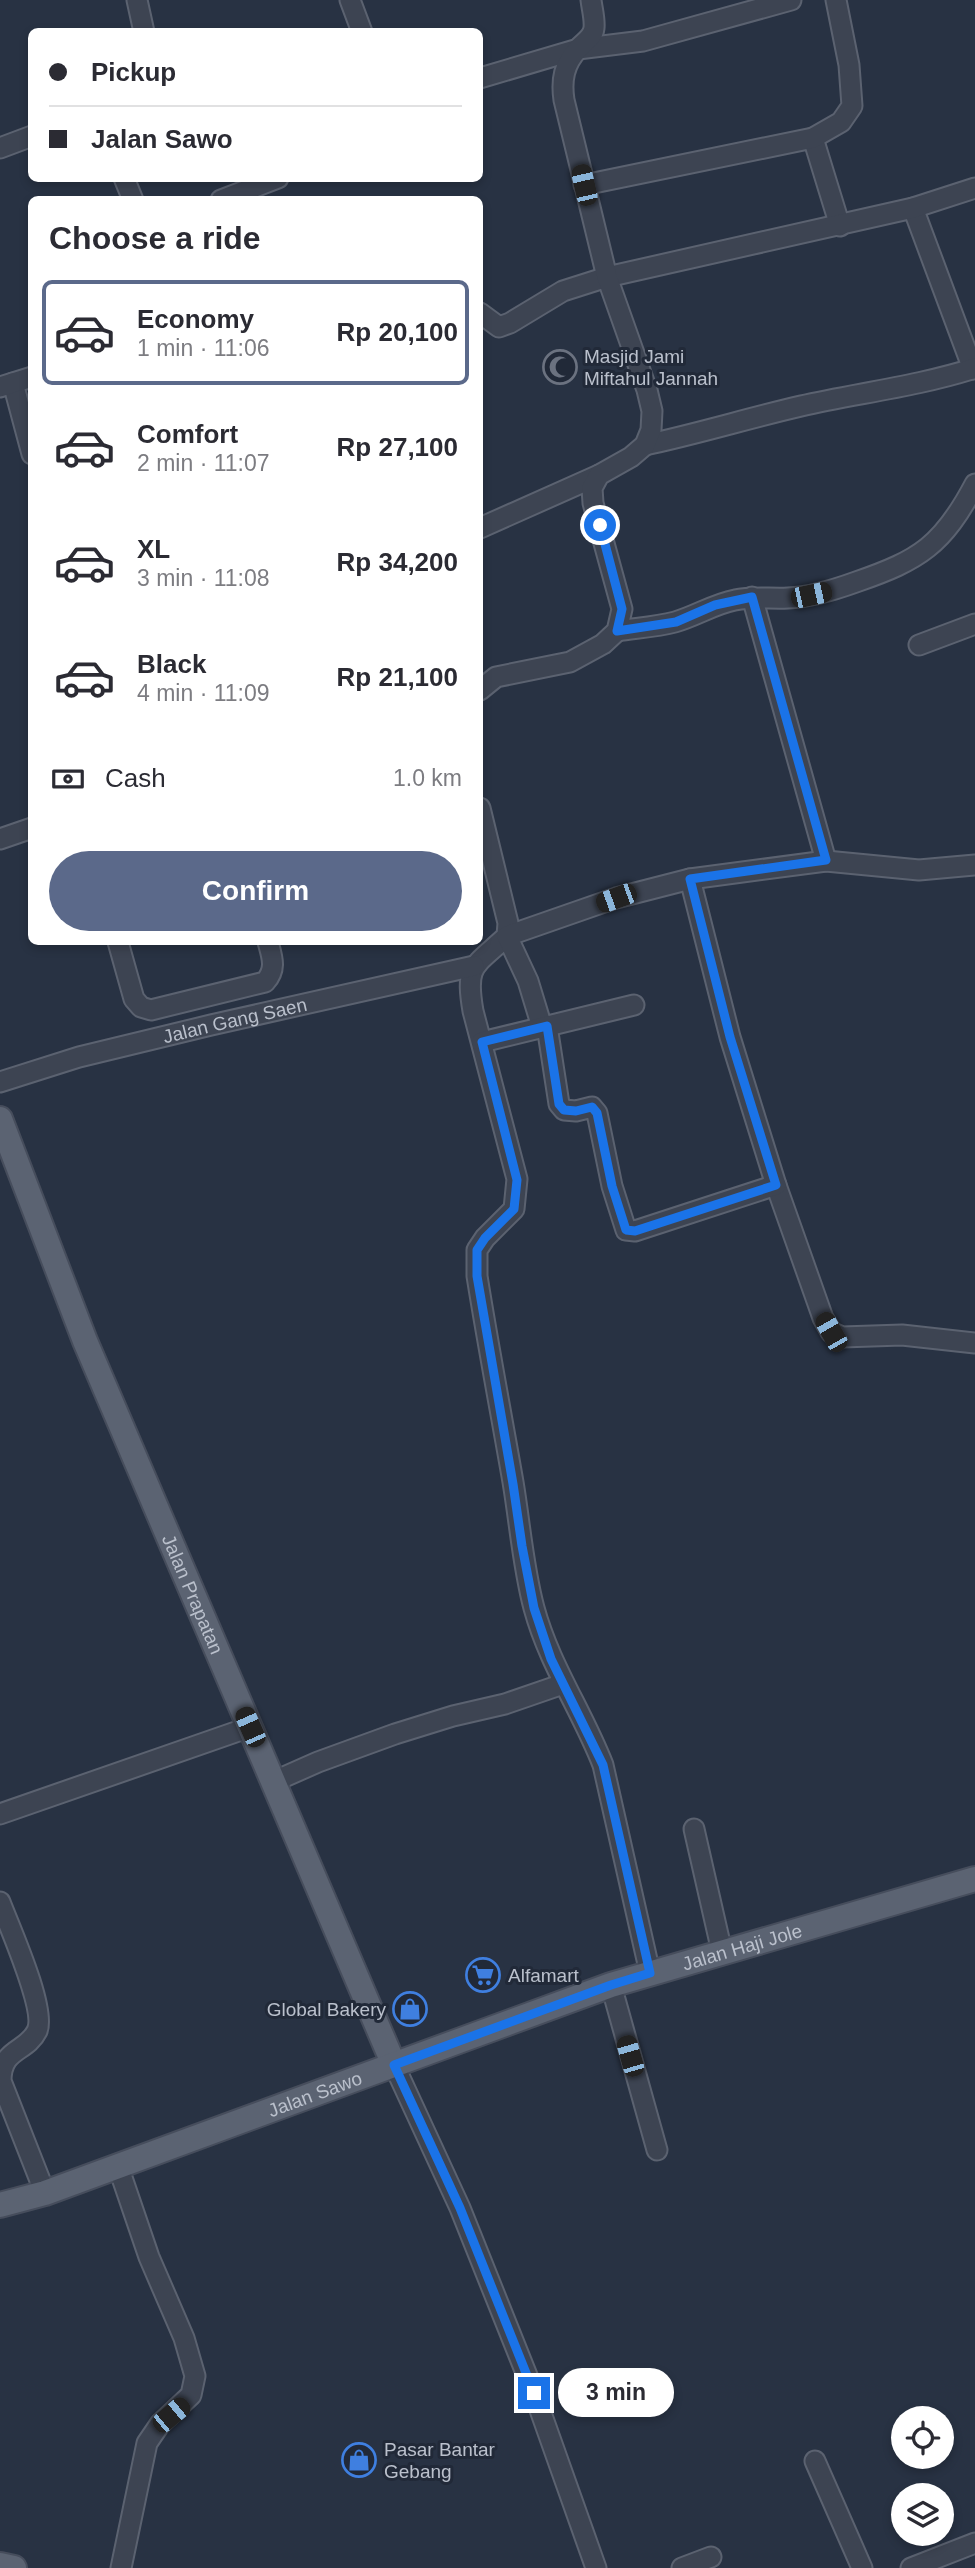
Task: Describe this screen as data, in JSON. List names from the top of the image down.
{
  "streets": {
    "main road": ["Jalan Prapatan", "Jalan Haji Jole", "Jalan Sawo"],
    "street": ["Jalan Gang Saen"]
  },
  "crossings": [
    ["Jalan Prapatan", "Jalan Haji Jole"],
    ["Jalan Prapatan", "Jalan Sawo"],
    ["Jalan Haji Jole", "Jalan Sawo"]
  ],
  "places": {
    "mosque": ["Masjid Jami Miftahul Jannah"],
    "supermarket": ["Alfamart"],
    "shop": ["Global Bakery", "Pasar Bantar Gebang"]
  },
  "page": {
    "banner": ["Pickup", "Jalan Sawo"],
    "heading": "Choose a ride",
    "list": [
      {
        "name": "Economy",
        "note": "1 min · 11:06",
        "value": "Rp 20,100"
      },
      {
        "name": "Comfort",
        "note": "2 min · 11:07",
        "value": "Rp 27,100"
      },
      {
        "name": "XL",
        "note": "3 min · 11:08",
        "value": "Rp 34,200"
      },
      {
        "name": "Black",
        "note": "4 min · 11:09",
        "value": "Rp 21,100"
      }
    ],
    "pay": ["Cash", "1.0 km"],
    "buttons": "Confirm",
    "bubble": "3 min"
  }
}
